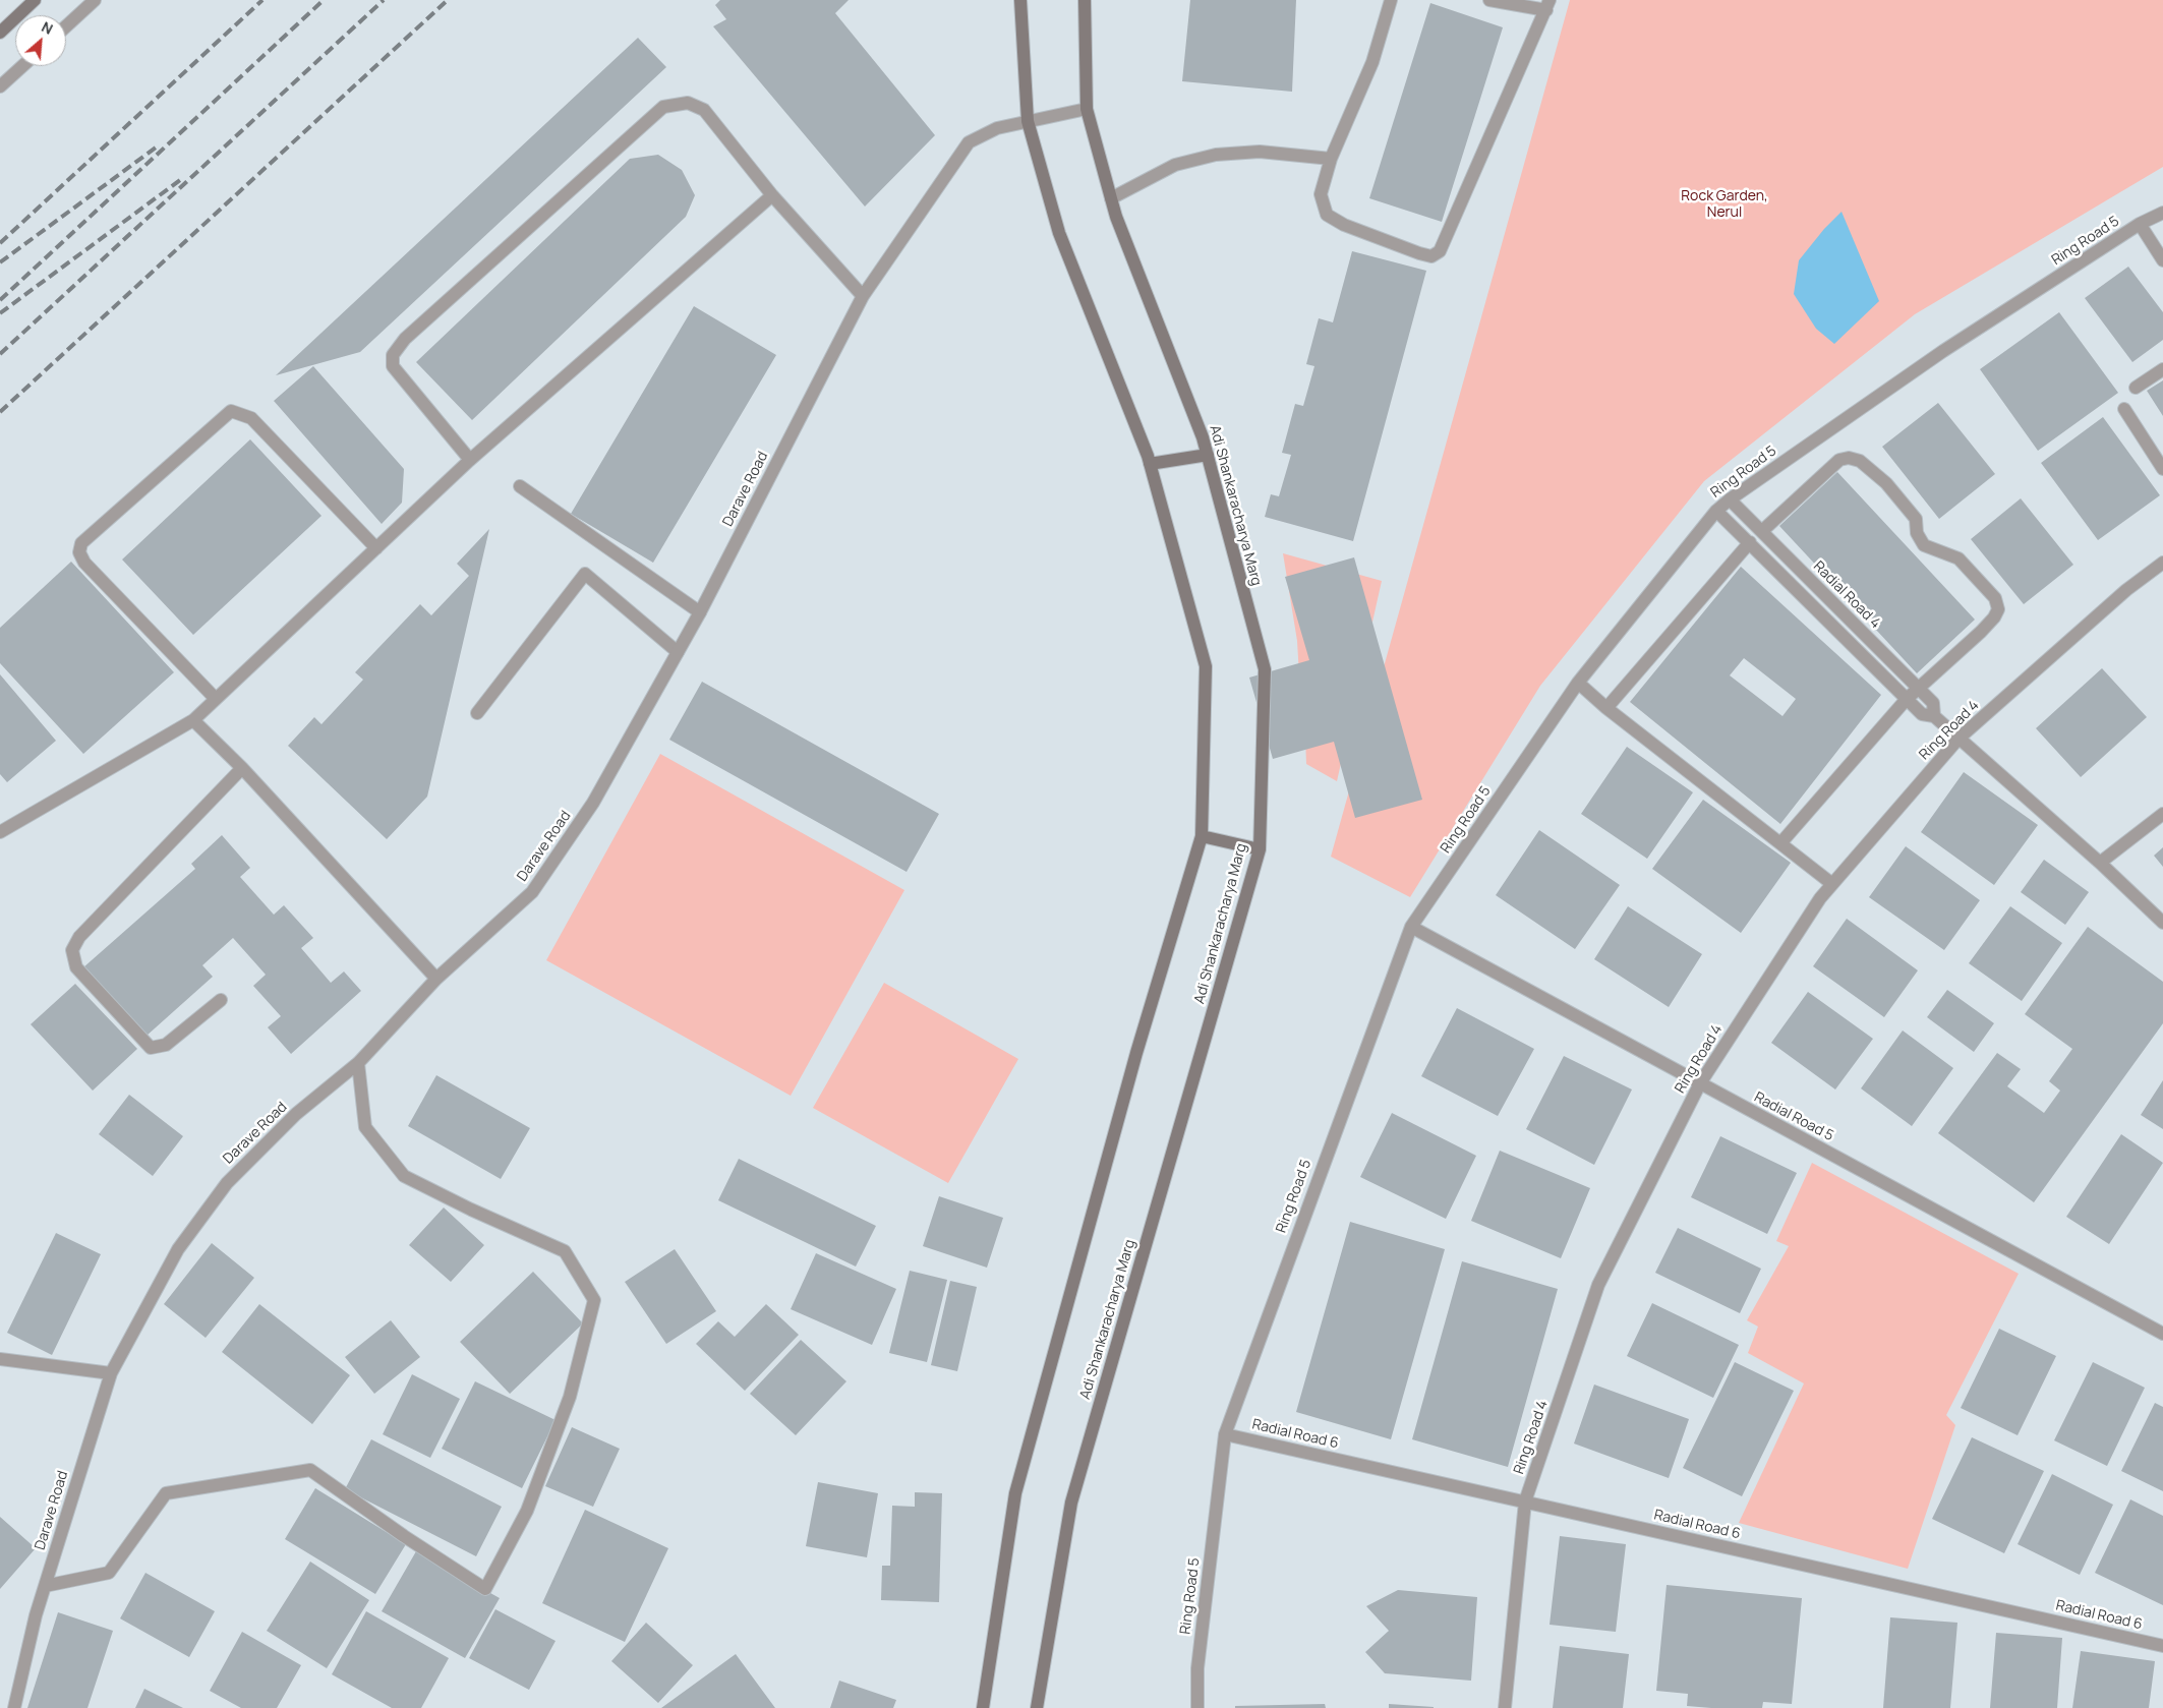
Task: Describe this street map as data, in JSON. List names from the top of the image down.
{
  "streets": {
    "main road": ["Adi Shankaracharya Marg"],
    "street": [
      "Ring Road 5",
      "Darave Road",
      "Radial Road 4",
      "Ring Road 4",
      "Radial Road 5",
      "Radial Road 6"
    ]
  },
  "crossings": [
    ["Ring Road 5", "Radial Road 4"],
    ["Ring Road 5", "Radial Road 5"],
    ["Ring Road 5", "Radial Road 6"],
    ["Darave Road", "Adi Shankaracharya Marg"],
    ["Ring Road 4", "Radial Road 5"],
    ["Ring Road 4", "Radial Road 6"]
  ],
  "parks": ["Rock Garden, Nerul"],
  "north": "top right"
}
